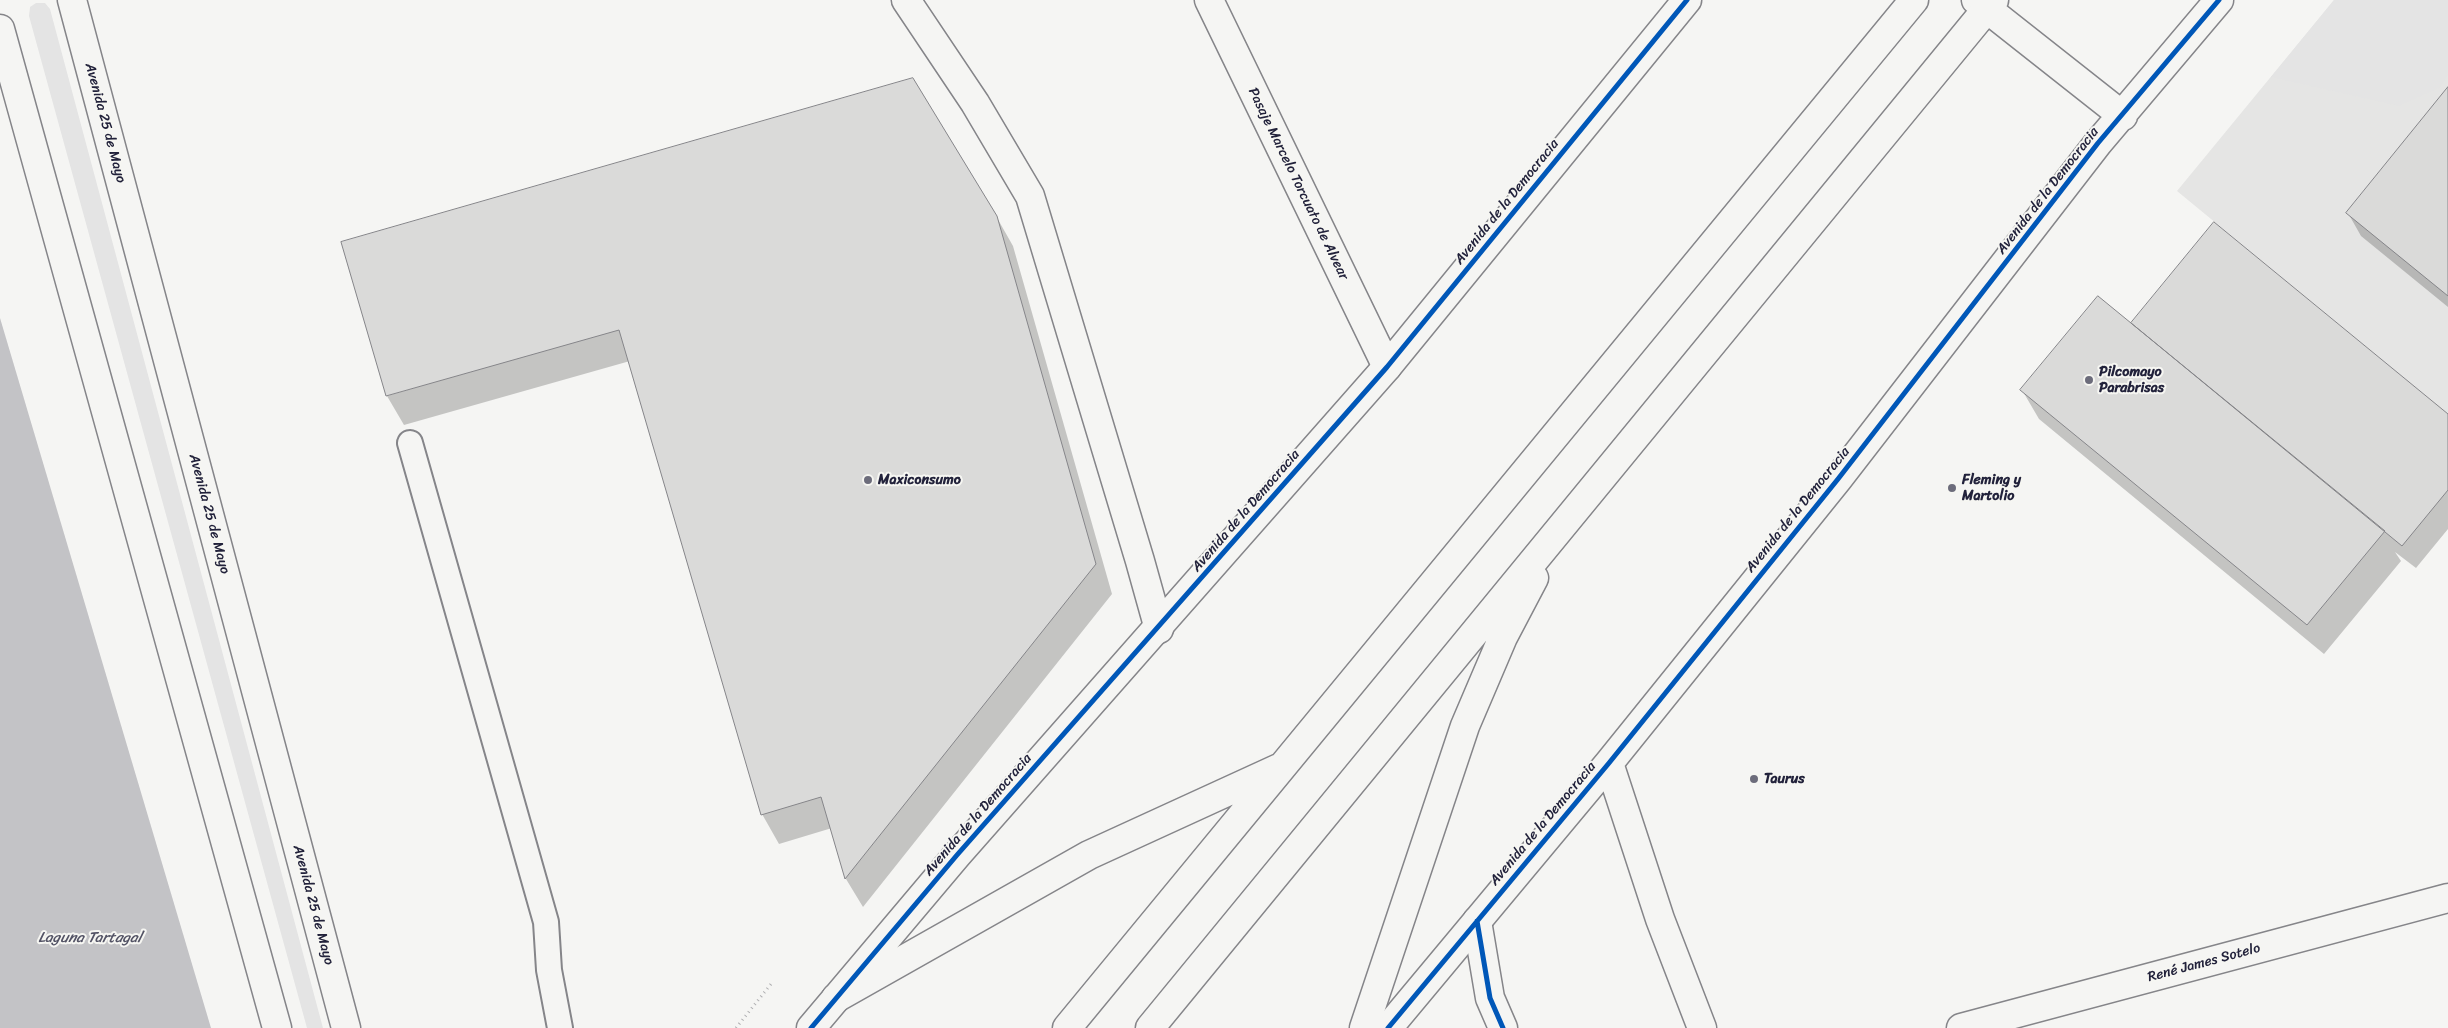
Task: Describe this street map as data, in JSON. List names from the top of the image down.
{
  "streets": {
    "main road": [
      "Avenida 25 de Mayo",
      "Pasaje Marcelo Torcuato de Alvear",
      "Avenida de la Democracia",
      "René James Sotelo"
    ]
  },
  "crossings": [
    ["Pasaje Marcelo Torcuato de Alvear", "Avenida de la Democracia"]
  ],
  "water": ["Laguna Tartagal"],
  "places": [
    "Pilcomayo Parabrisas",
    "Maxiconsumo",
    "Fleming y Martolio",
    "Taurus"
  ]
}
